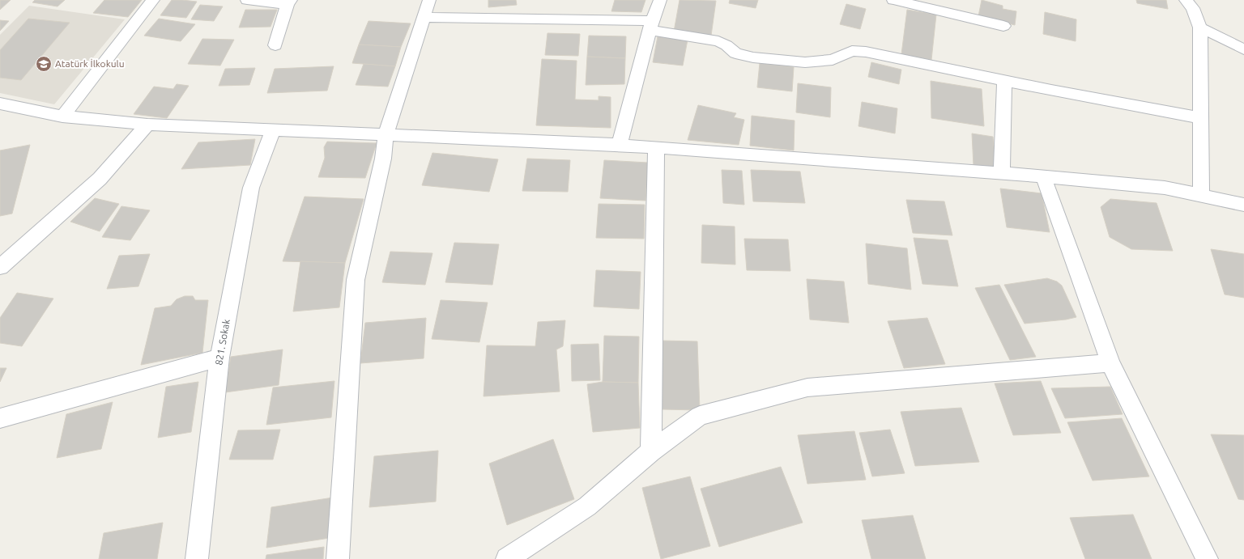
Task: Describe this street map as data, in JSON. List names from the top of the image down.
{
  "streets": {
    "street": ["821. Sokak"]
  },
  "places": {
    "school or university": ["Atatürk İlkokulu"]
  }
}
